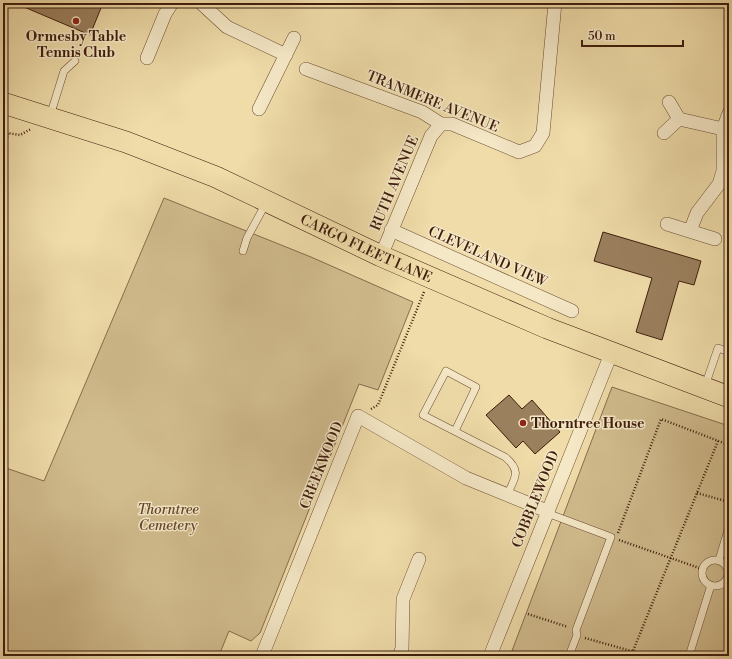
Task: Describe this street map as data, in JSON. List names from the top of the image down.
{
  "streets": {
    "main road": ["CARGO FLEET LANE"],
    "street": [
      "TRANMERE AVENUE",
      "RUTH AVENUE",
      "CLEVELAND VIEW",
      "CREEKWOOD",
      "COBBLEWOOD"
    ]
  },
  "crossings": [
    ["TRANMERE AVENUE", "RUTH AVENUE"],
    ["RUTH AVENUE", "CARGO FLEET LANE"],
    ["RUTH AVENUE", "CLEVELAND VIEW"],
    ["CARGO FLEET LANE", "COBBLEWOOD"],
    ["CREEKWOOD", "COBBLEWOOD"]
  ],
  "parks": ["Thorntree Cemetery"],
  "places": ["Ormesby Table Tennis Club", "Thorntree House"],
  "scale_bar": "50 m"
}
